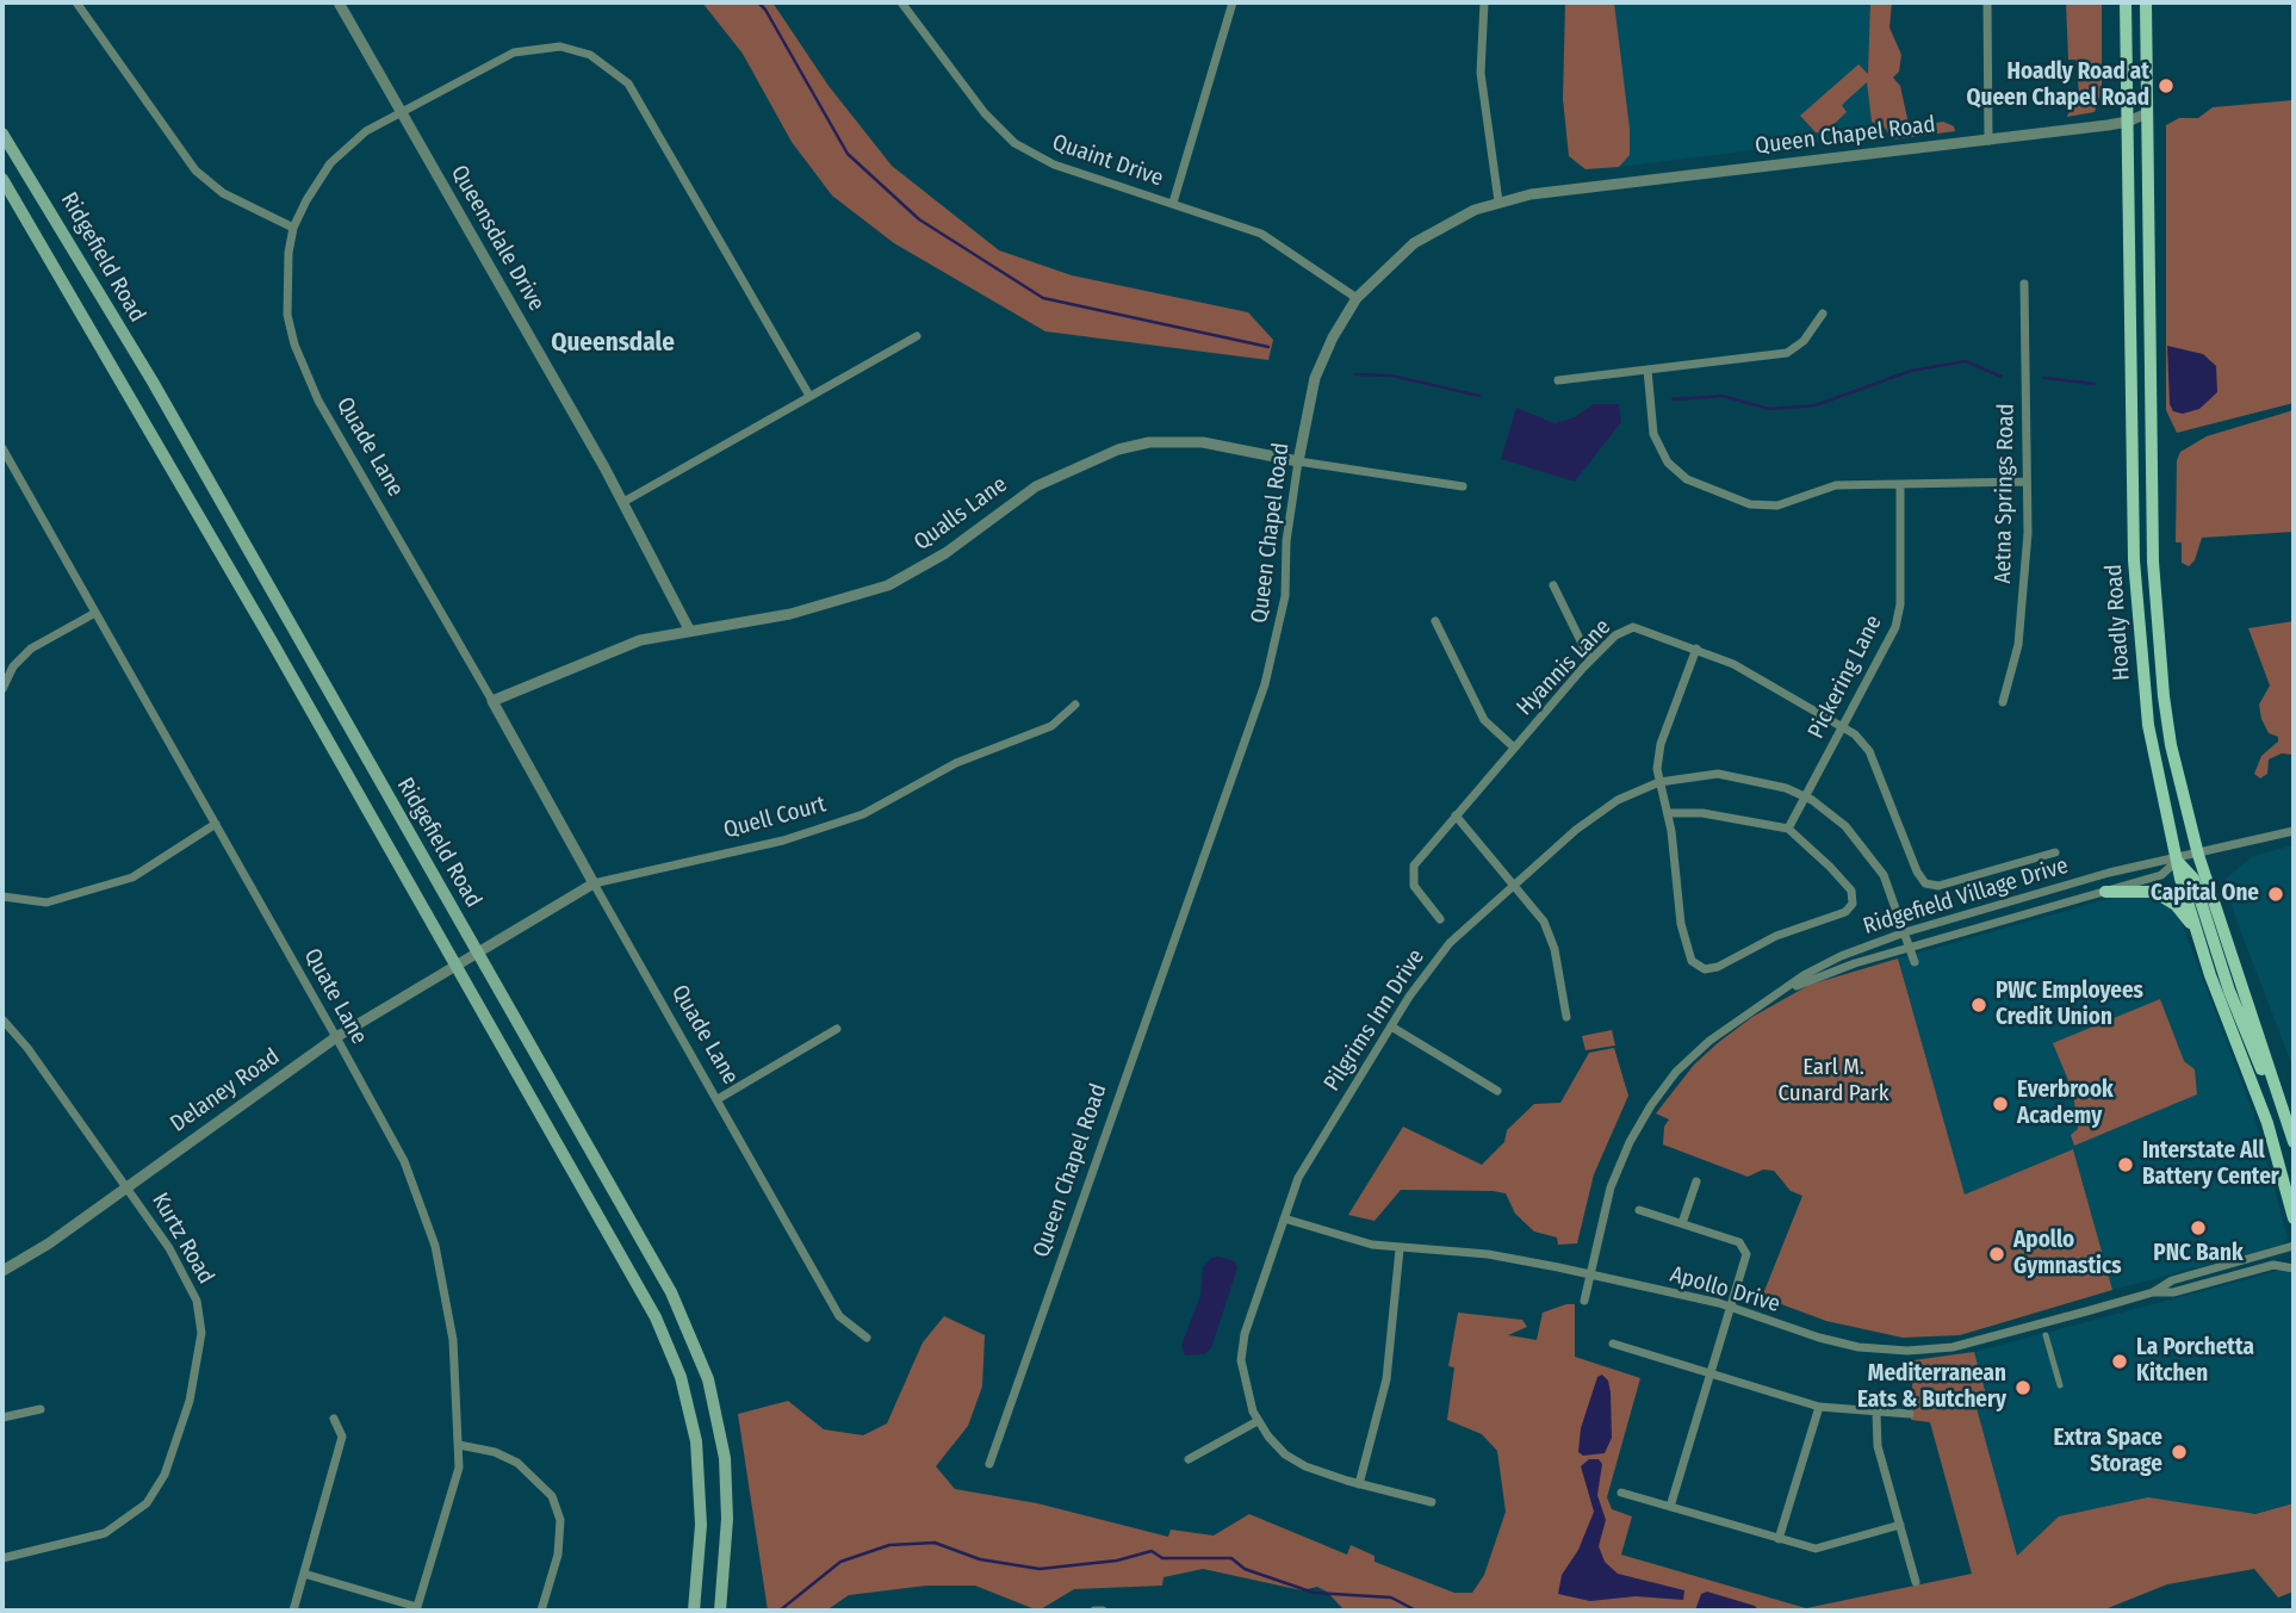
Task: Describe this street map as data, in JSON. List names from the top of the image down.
{
  "streets": {
    "main road": ["Ridgefield Road", "Hoadly Road"],
    "street": [
      "Queen Chapel Road",
      "Quaint Drive",
      "Queensdale Drive",
      "Quade Lane",
      "Aetna Springs Road",
      "Qualls Lane",
      "Hyannis Lane",
      "Pickering Lane",
      "Quell Court",
      "Ridgefield Village Drive",
      "Quate Lane",
      "Pilgrims Inn Drive",
      "Delaney Road",
      "Kurtz Road",
      "Apollo Drive"
    ]
  },
  "crossings": [
    ["Queen Chapel Road", "Quaint Drive"],
    ["Queen Chapel Road", "Qualls Lane"],
    ["Queen Chapel Road", "Hoadly Road"],
    ["Queensdale Drive", "Quade Lane"],
    ["Queensdale Drive", "Qualls Lane"],
    ["Ridgefield Road", "Quell Court"],
    ["Ridgefield Road", "Delaney Road"],
    ["Quade Lane", "Qualls Lane"],
    ["Quade Lane", "Quell Court"],
    ["Hoadly Road", "Ridgefield Village Drive"],
    ["Hyannis Lane", "Pickering Lane"],
    ["Pickering Lane", "Pilgrims Inn Drive"],
    ["Quell Court", "Delaney Road"],
    ["Ridgefield Village Drive", "Pilgrims Inn Drive"],
    ["Ridgefield Village Drive", "Apollo Drive"],
    ["Quate Lane", "Delaney Road"],
    ["Pilgrims Inn Drive", "Apollo Drive"],
    ["Delaney Road", "Kurtz Road"]
  ],
  "districts": ["Queensdale"],
  "parks": ["Earl M. Cunard Park"],
  "places": [
    "Hoadly Road at Queen Chapel Road",
    "Capital One",
    "PWC Employees Credit Union",
    "Everbrook Academy",
    "Interstate All Battery Center",
    "PNC Bank",
    "Apollo Gymnastics",
    "La Porchetta Kitchen",
    "Mediterranean Eats & Butchery",
    "Extra Space Storage"
  ]
}
